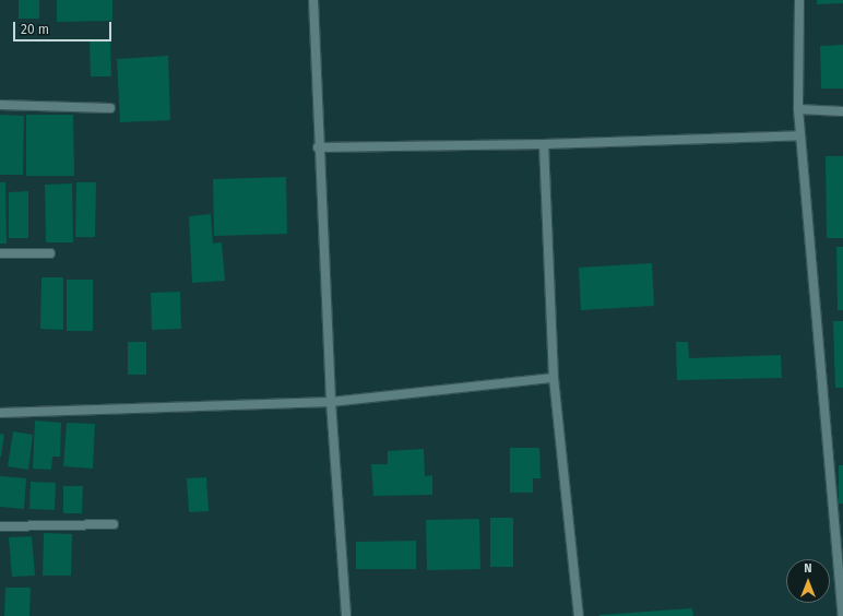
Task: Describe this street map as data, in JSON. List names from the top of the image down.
{
  "scale_bar": "20 m",
  "north": "top"
}
